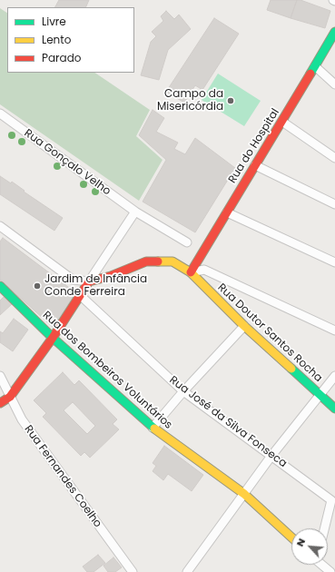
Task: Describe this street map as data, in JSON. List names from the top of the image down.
{
  "streets": {
    "street": [
      "Rua do Hospital",
      "Rua Gonçalo Velho",
      "Rua Doutor Santos Rocha",
      "Rua dos Bombeiros Voluntários",
      "Rua José da Silva Fonseca",
      "Rua Fernandes Coelho"
    ]
  },
  "crossings": [
    ["Rua do Hospital", "Rua Doutor Santos Rocha"]
  ],
  "places": ["Campo da Misericórdia", "Jardim de Infância Conde Ferreira"],
  "legend": ["Livre", "Lento", "Parado"],
  "north": "top left"
}
